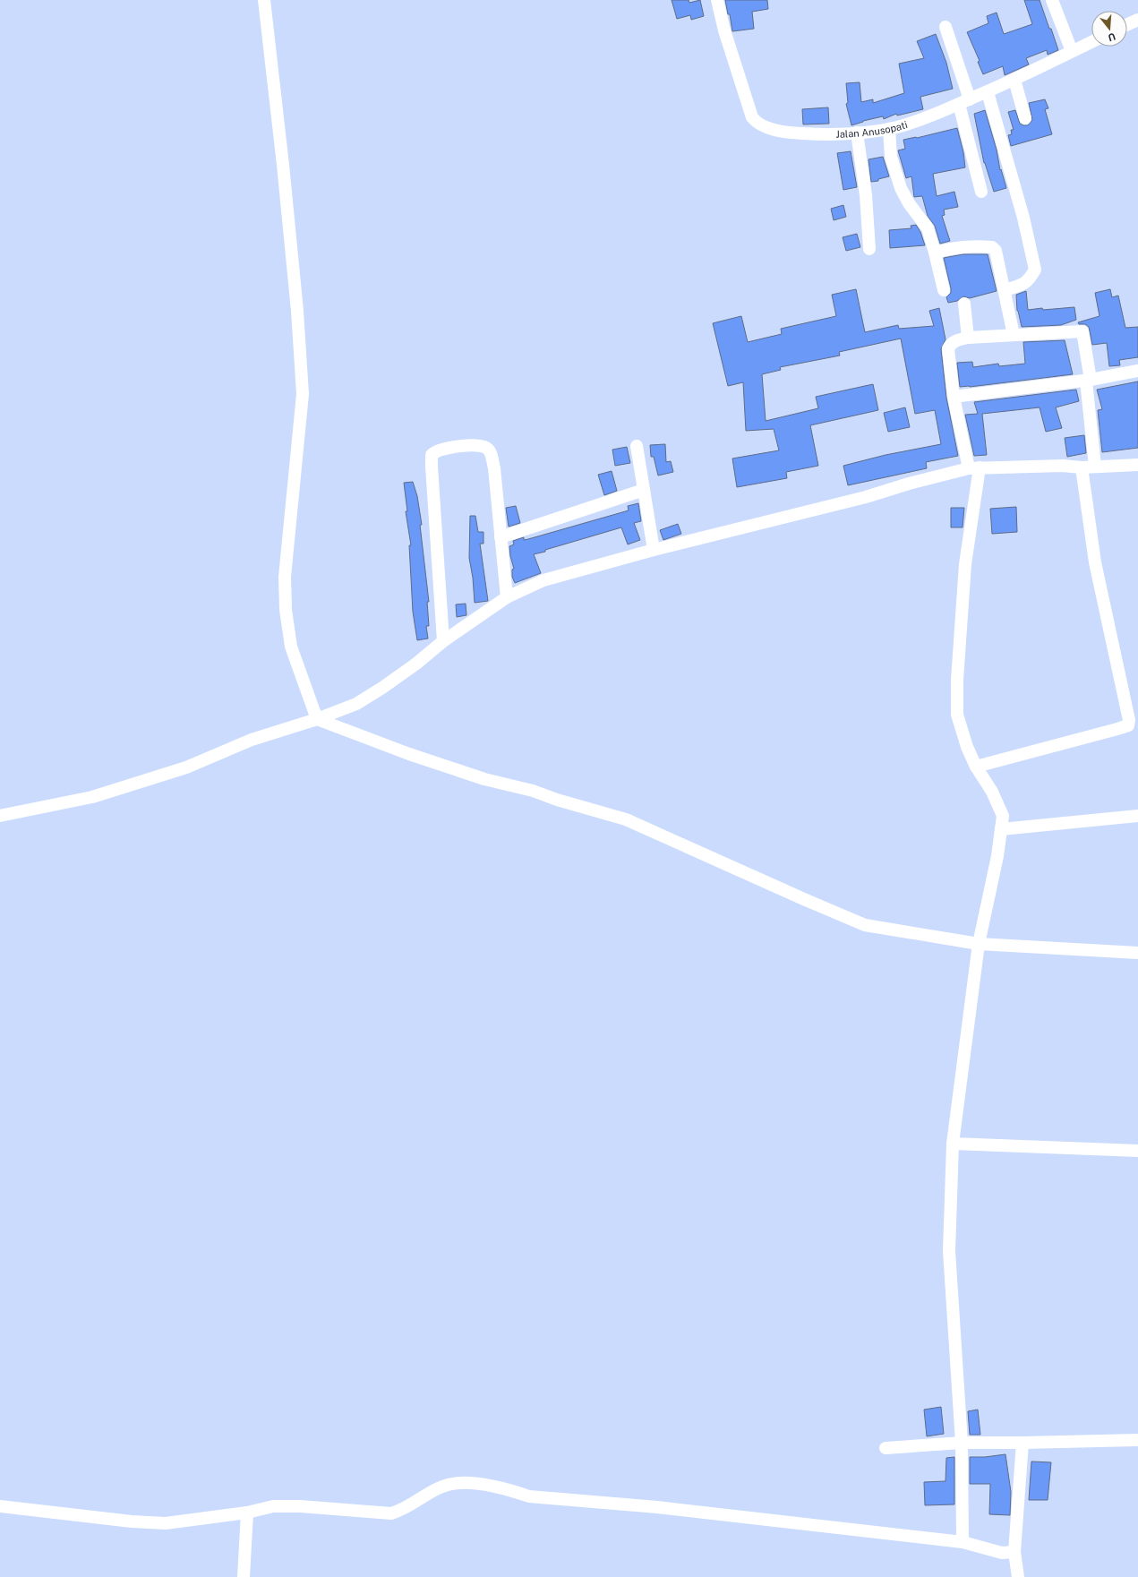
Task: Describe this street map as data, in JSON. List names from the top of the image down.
{
  "streets": {
    "street": ["Jalan Anusopati"]
  },
  "north": "bottom"
}
